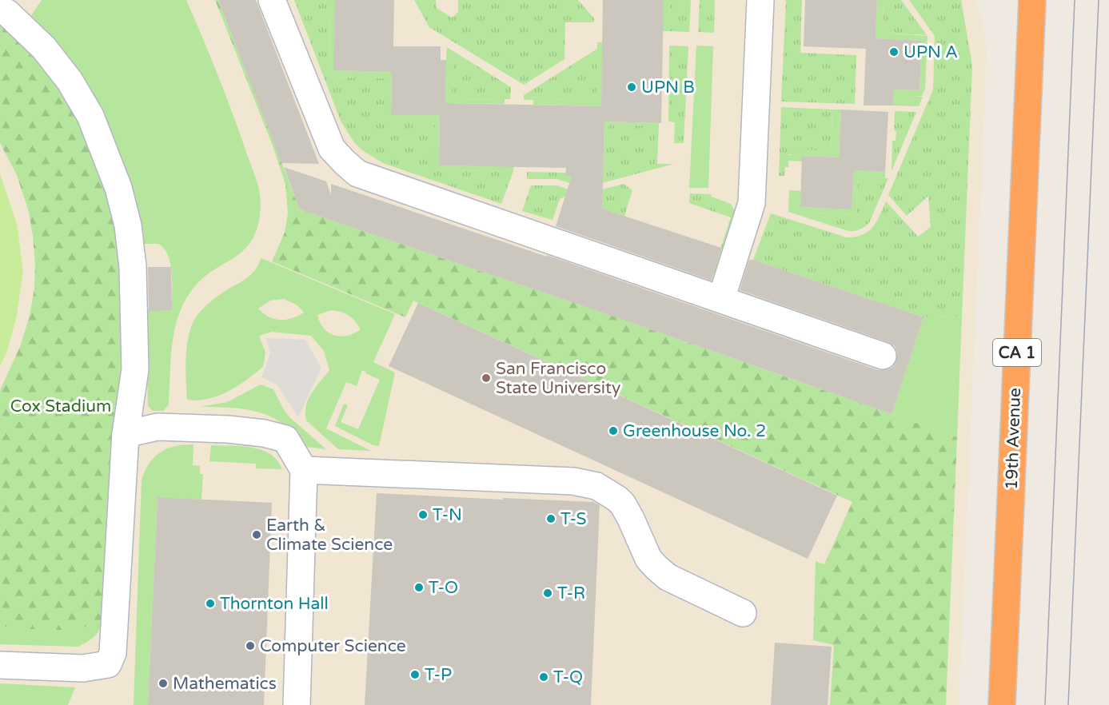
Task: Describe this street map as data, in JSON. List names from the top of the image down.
{
  "streets": {
    "highway": ["CA 1", "19th Avenue"]
  },
  "parks": ["Cox Stadium"],
  "places": [
    "UPN A",
    "UPN B",
    "San Francisco State University",
    "Greenhouse No. 2",
    "T-N",
    "T-S",
    "Earth & Climate Science",
    "T-O",
    "T-R",
    "Thornton Hall",
    "Computer Science",
    "T-P",
    "T-Q",
    "Mathematics"
  ]
}
